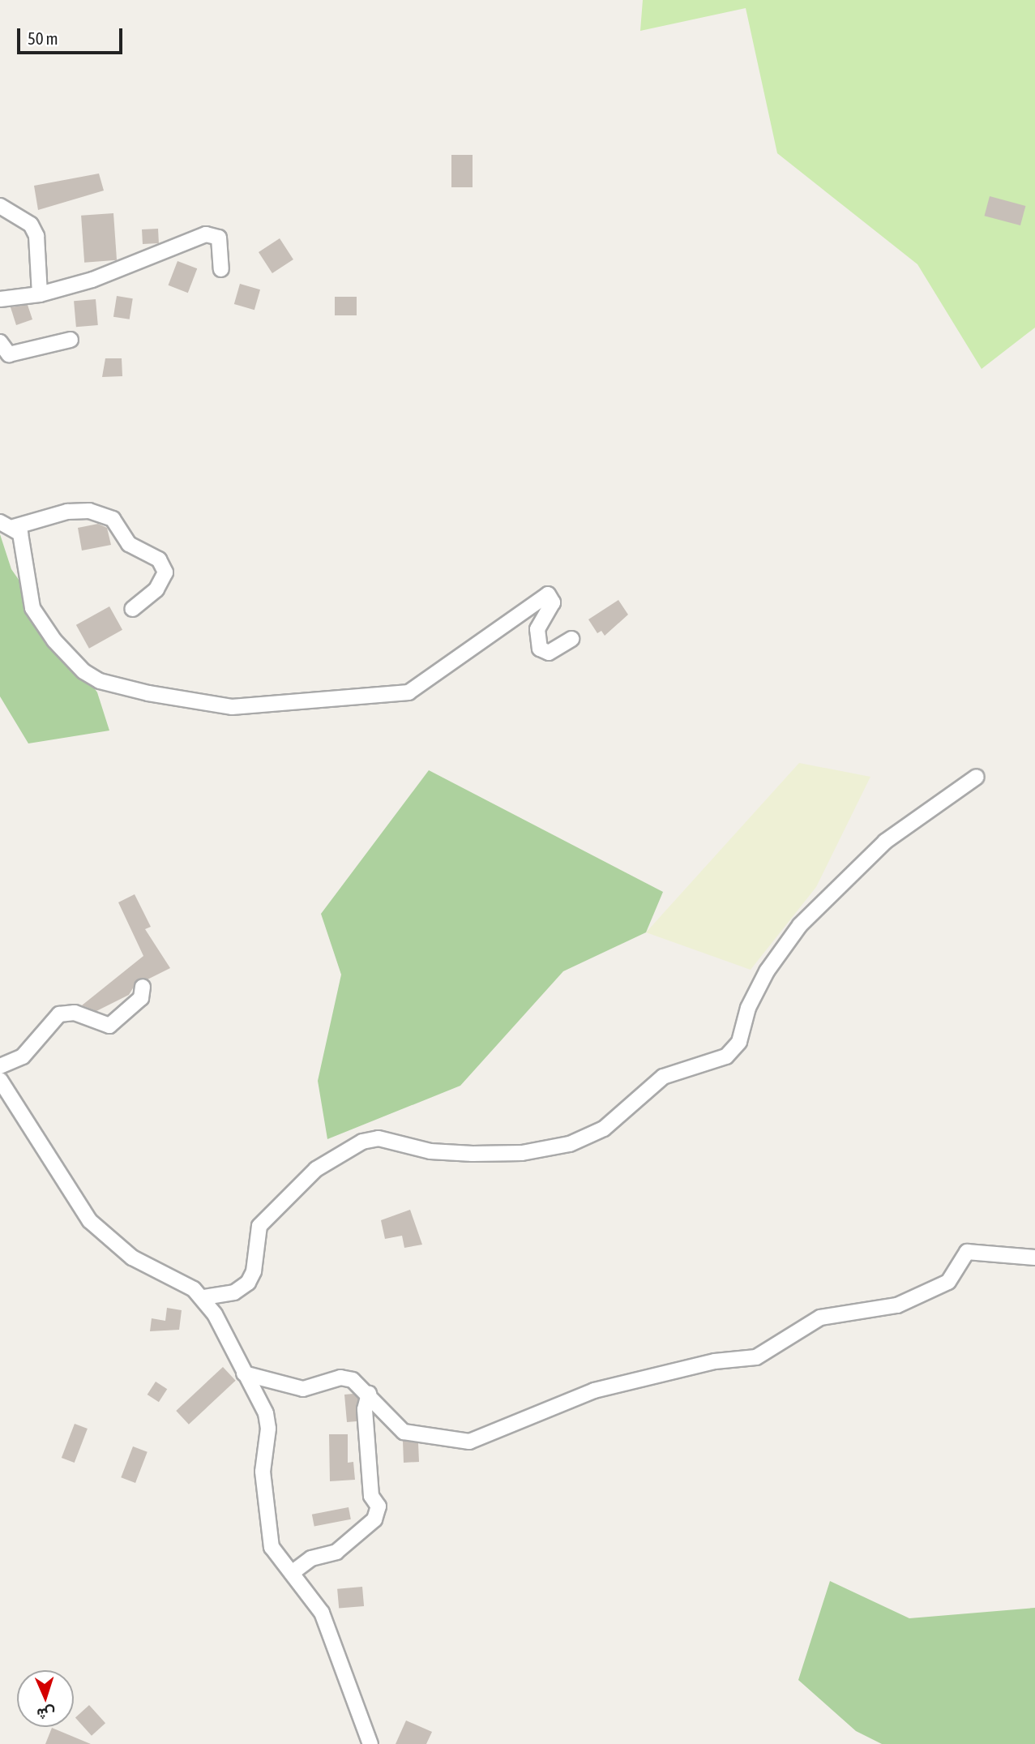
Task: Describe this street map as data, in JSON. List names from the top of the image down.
{
  "scale_bar": "50 m",
  "north": "bottom"
}
